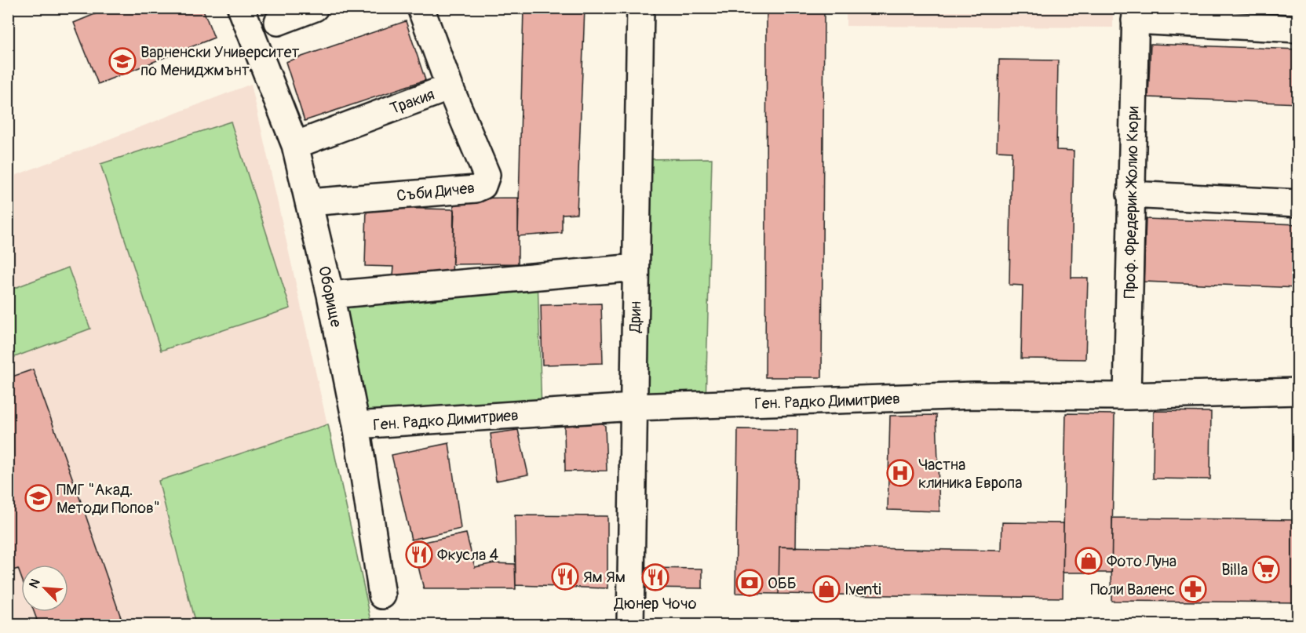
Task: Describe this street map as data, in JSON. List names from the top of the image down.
{
  "streets": {
    "street": [
      "Тракия",
      "Съби Дичев",
      "Проф. Фредерик Жолио Кюри",
      "Оборище",
      "Дрин",
      "Ген. Радко Димитриев"
    ]
  },
  "crossings": [
    ["Тракия", "Съби Дичев"],
    ["Тракия", "Оборище"],
    ["Съби Дичев", "Оборище"],
    ["Проф. Фредерик Жолио Кюри", "Ген. Радко Димитриев"],
    ["Оборище", "Ген. Радко Димитриев"],
    ["Дрин", "Ген. Радко Димитриев"]
  ],
  "places": {
    "school or university": ["Варненски Университет по Мениджмънт", "ПМГ \"Акад. Методи Попов\""],
    "hospital": ["Частна клиника Европа"],
    "restaurant": ["Фкусла 4", "Ям Ям", "Дюнер Чочо"],
    "shop": ["Фото Луна", "Iventi"],
    "supermarket": ["Billa"],
    "bank": ["ОББ"],
    "pharmacy": ["Поли Валенс"]
  },
  "north": "top left"
}
